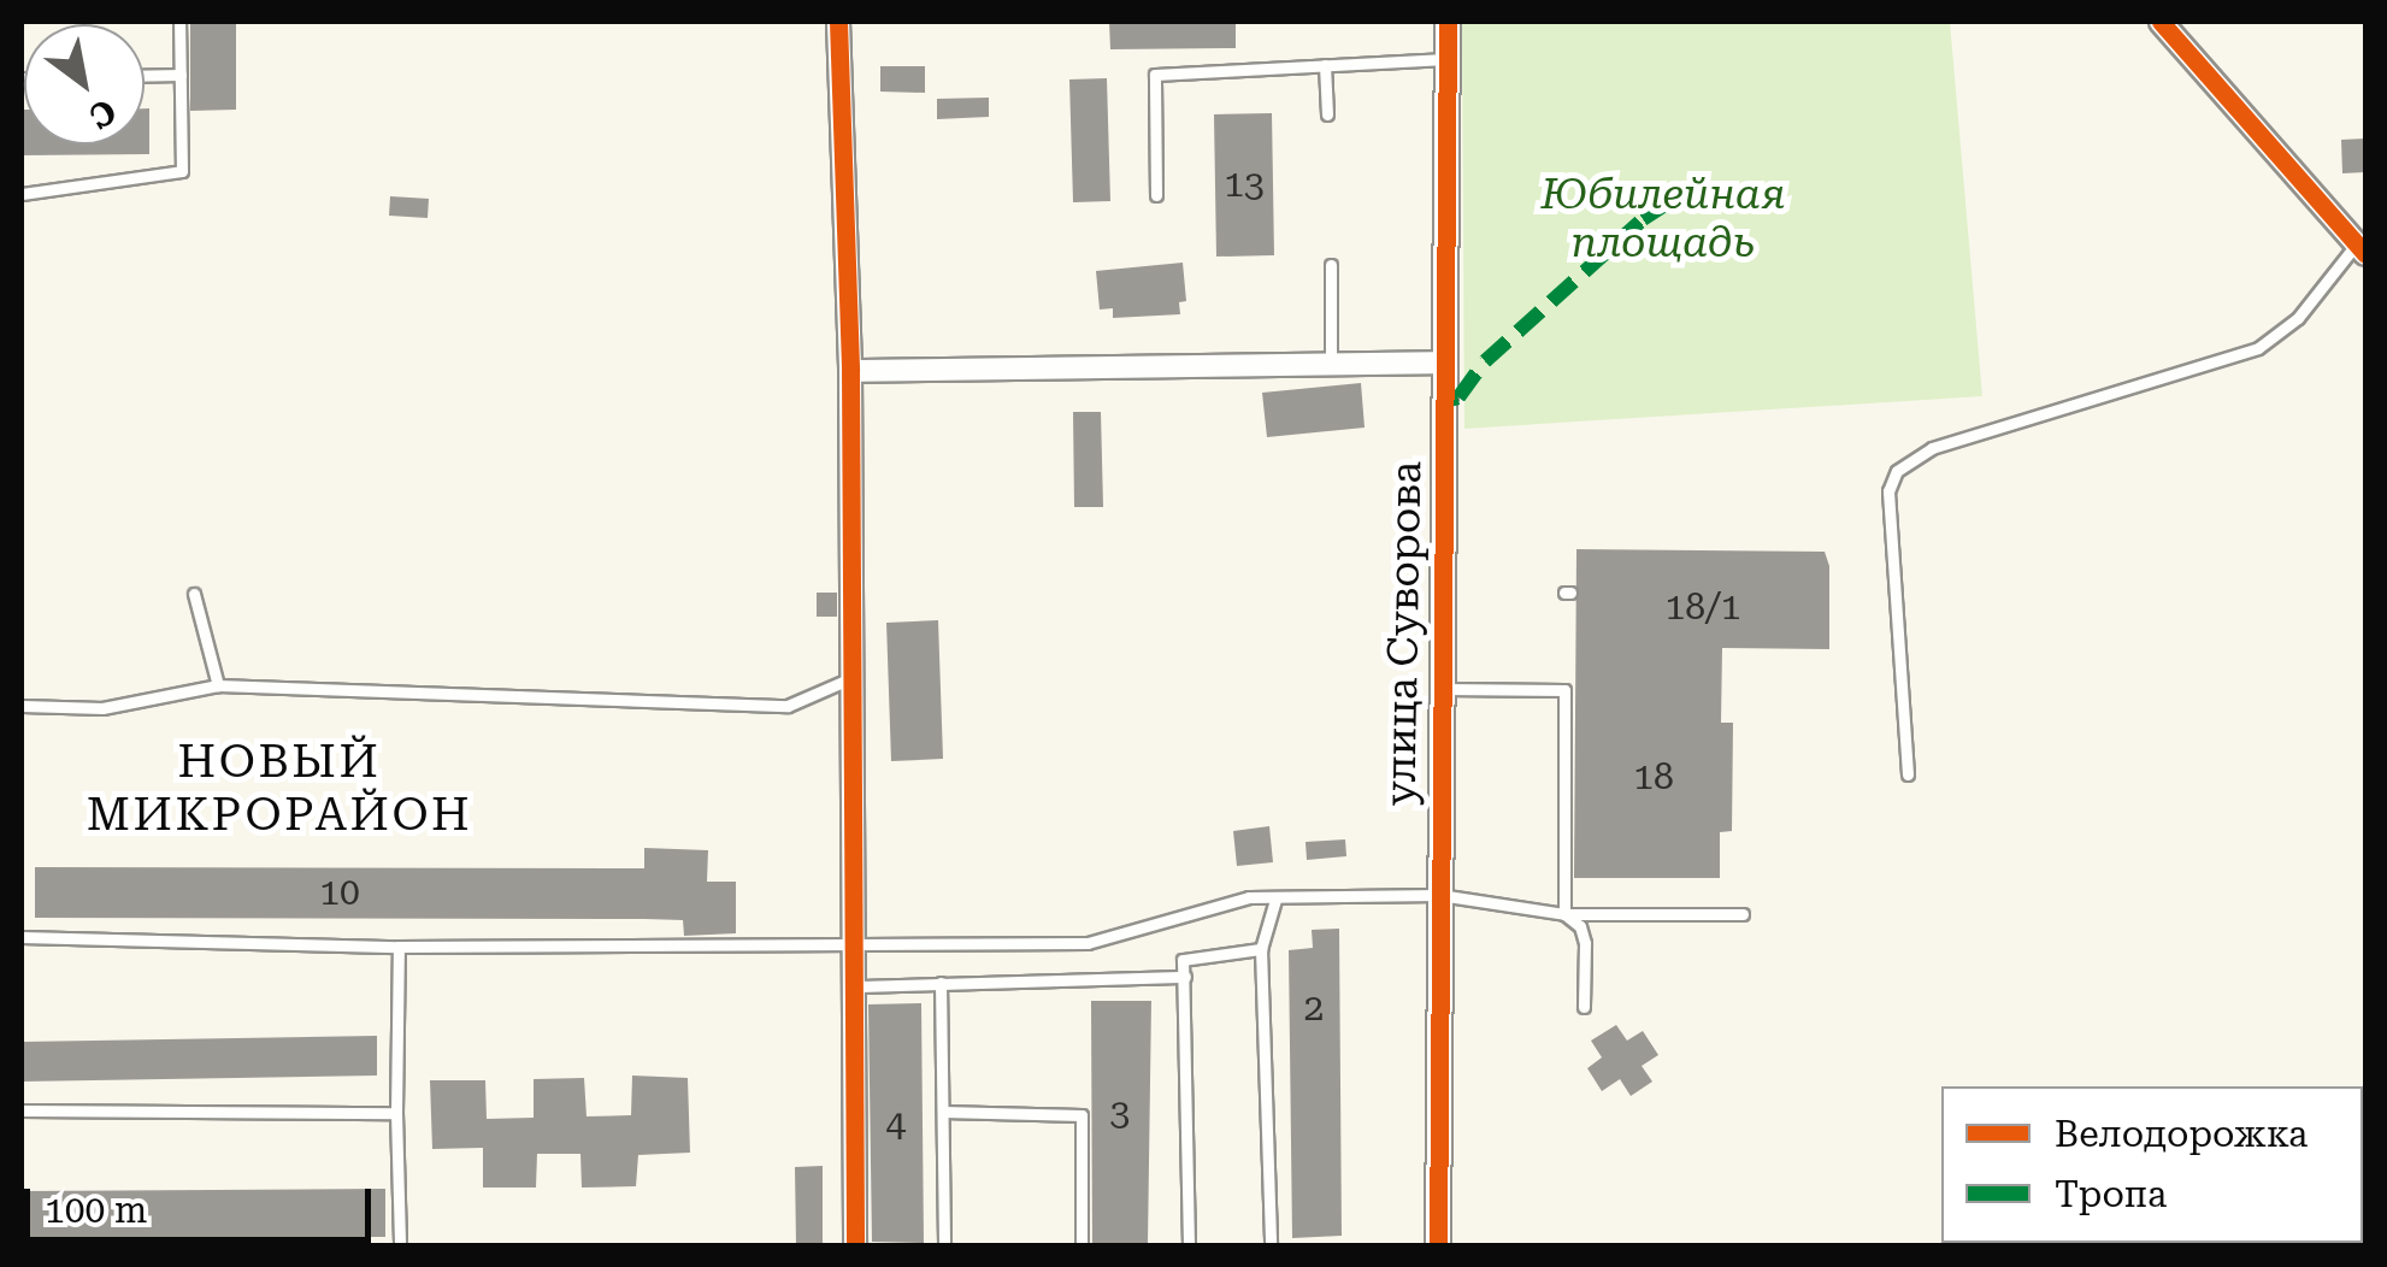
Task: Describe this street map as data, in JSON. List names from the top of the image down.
{
  "streets": {
    "street": ["улица Суворова"]
  },
  "districts": ["НОВЫЙ МИКРОРАЙОН"],
  "parks": ["Юбилейная площадь"],
  "house_numbers": [
    "13",
    "18/1",
    "18",
    "10",
    "2",
    "3",
    "4"
  ],
  "legend": ["Велодорожка", "Тропа"],
  "scale_bar": "100 m",
  "north": "bottom right"
}
